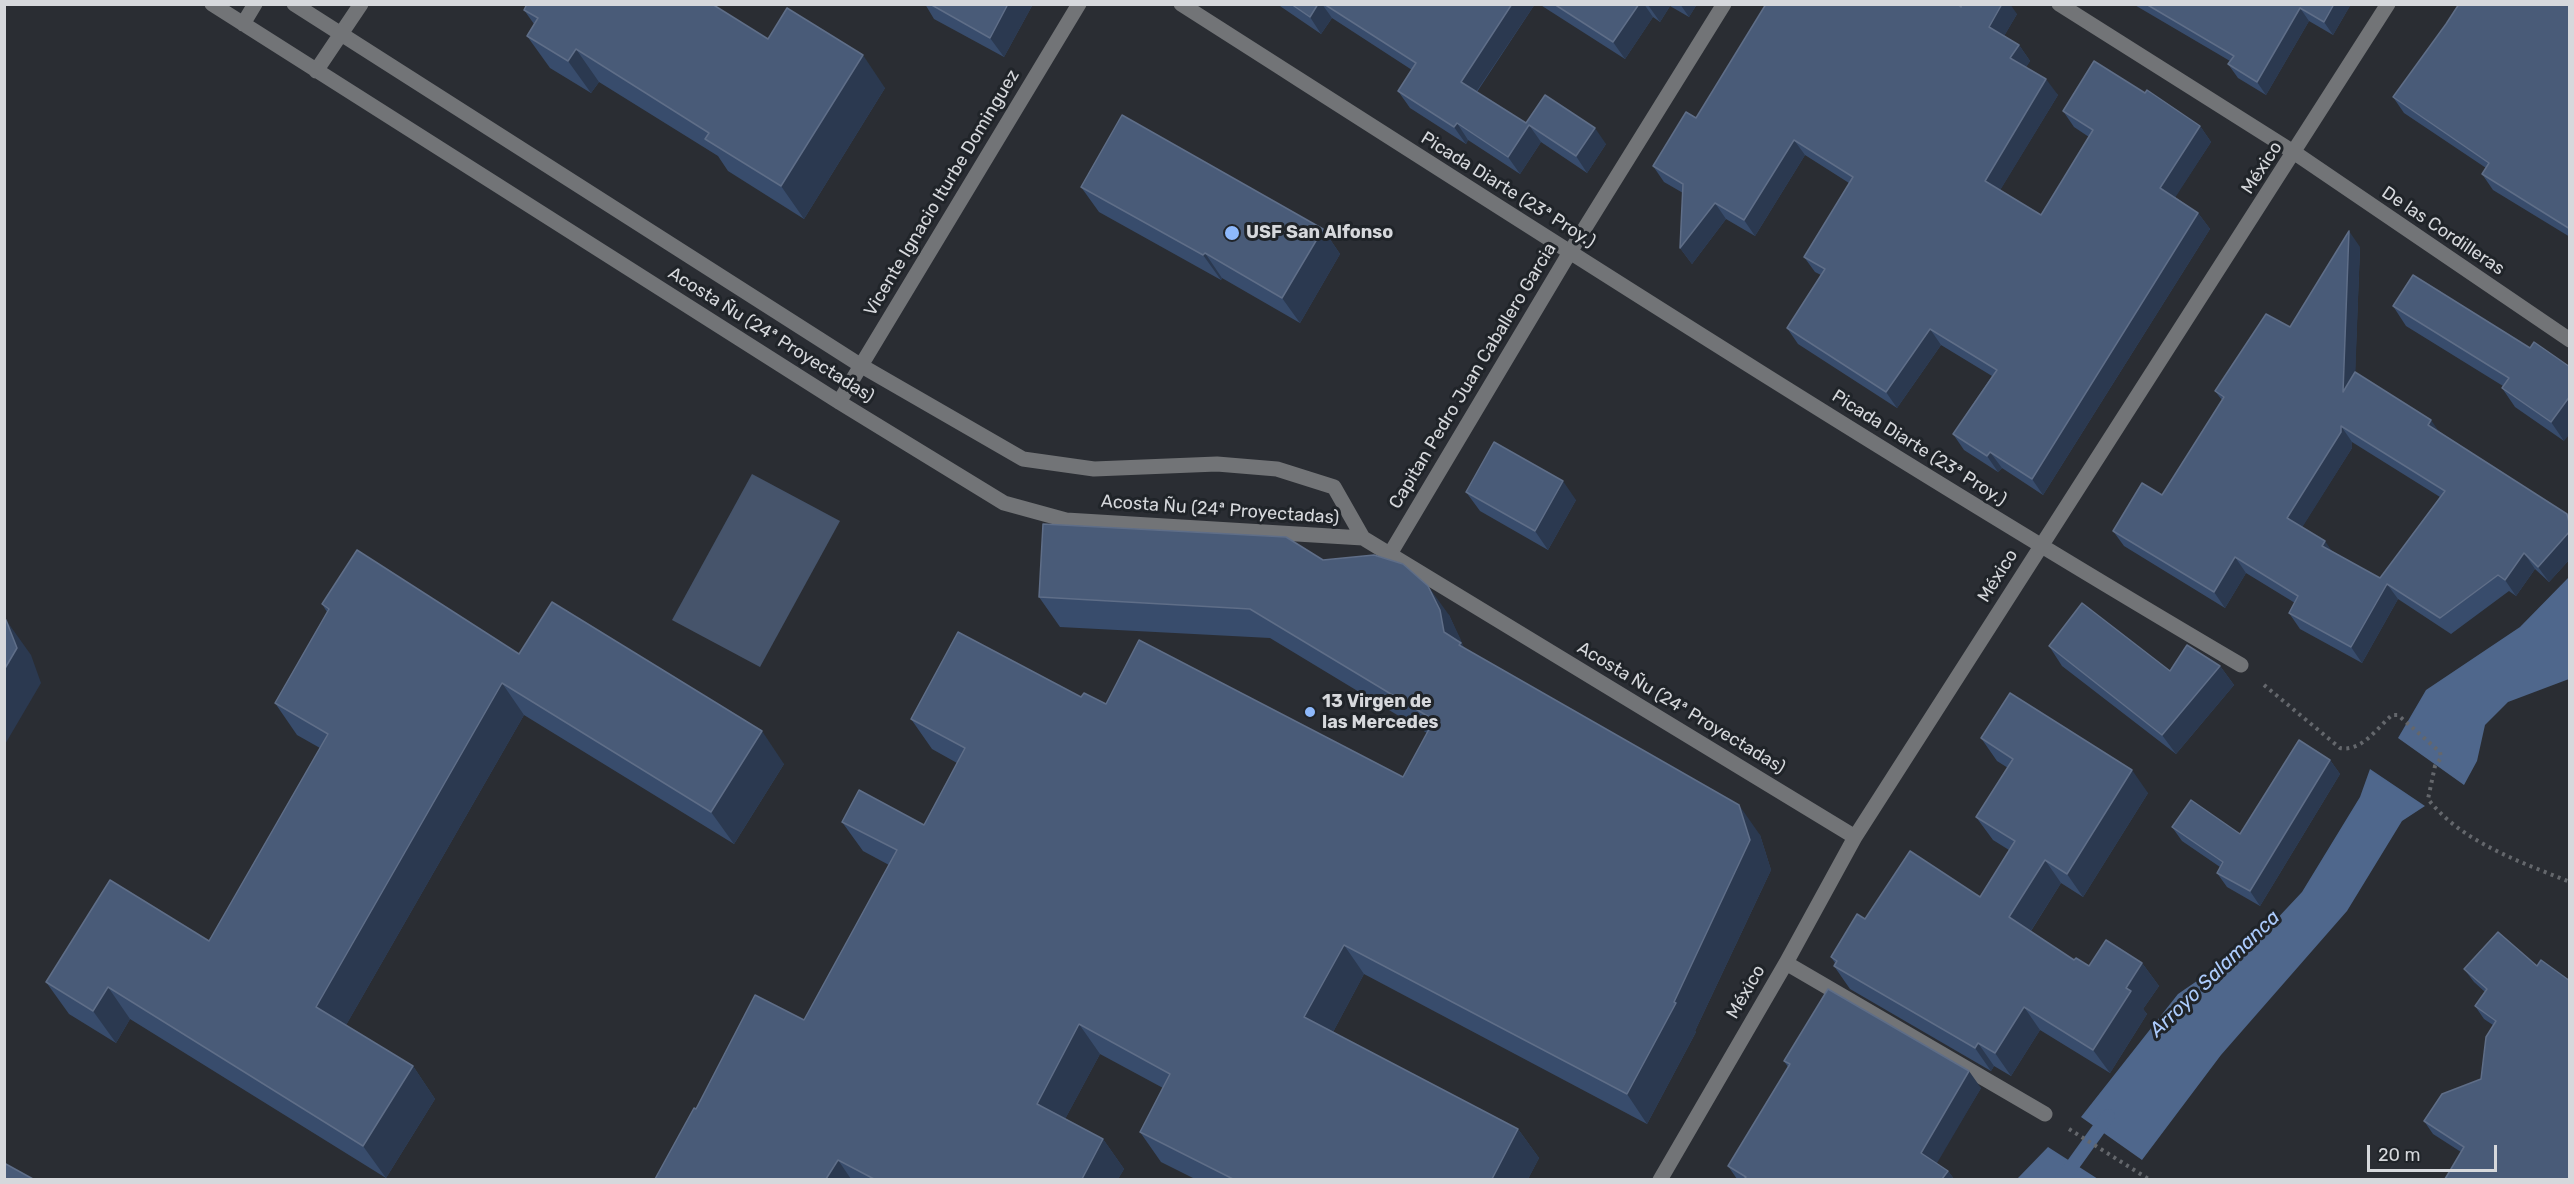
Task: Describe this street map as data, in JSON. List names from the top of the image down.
{
  "streets": {
    "street": [
      "México",
      "Picada Diarte (23ª Proy.)",
      "Vicente Ignacio Iturbe Dominguez",
      "De las Cordilleras",
      "Acosta Ñu (24ª Proyectadas)",
      "Capitan Pedro Juan Caballero Garcia"
    ]
  },
  "crossings": [
    ["México", "Picada Diarte (23ª Proy.)"],
    ["México", "De las Cordilleras"],
    ["México", "Acosta Ñu (24ª Proyectadas)"],
    ["Picada Diarte (23ª Proy.)", "Capitan Pedro Juan Caballero Garcia"],
    ["Vicente Ignacio Iturbe Dominguez", "Acosta Ñu (24ª Proyectadas)"],
    ["Acosta Ñu (24ª Proyectadas)", "Capitan Pedro Juan Caballero Garcia"]
  ],
  "water": ["Arroyo Salamanca"],
  "places": ["USF San Alfonso", "13 Virgen de las Mercedes"],
  "scale_bar": "20 m"
}
